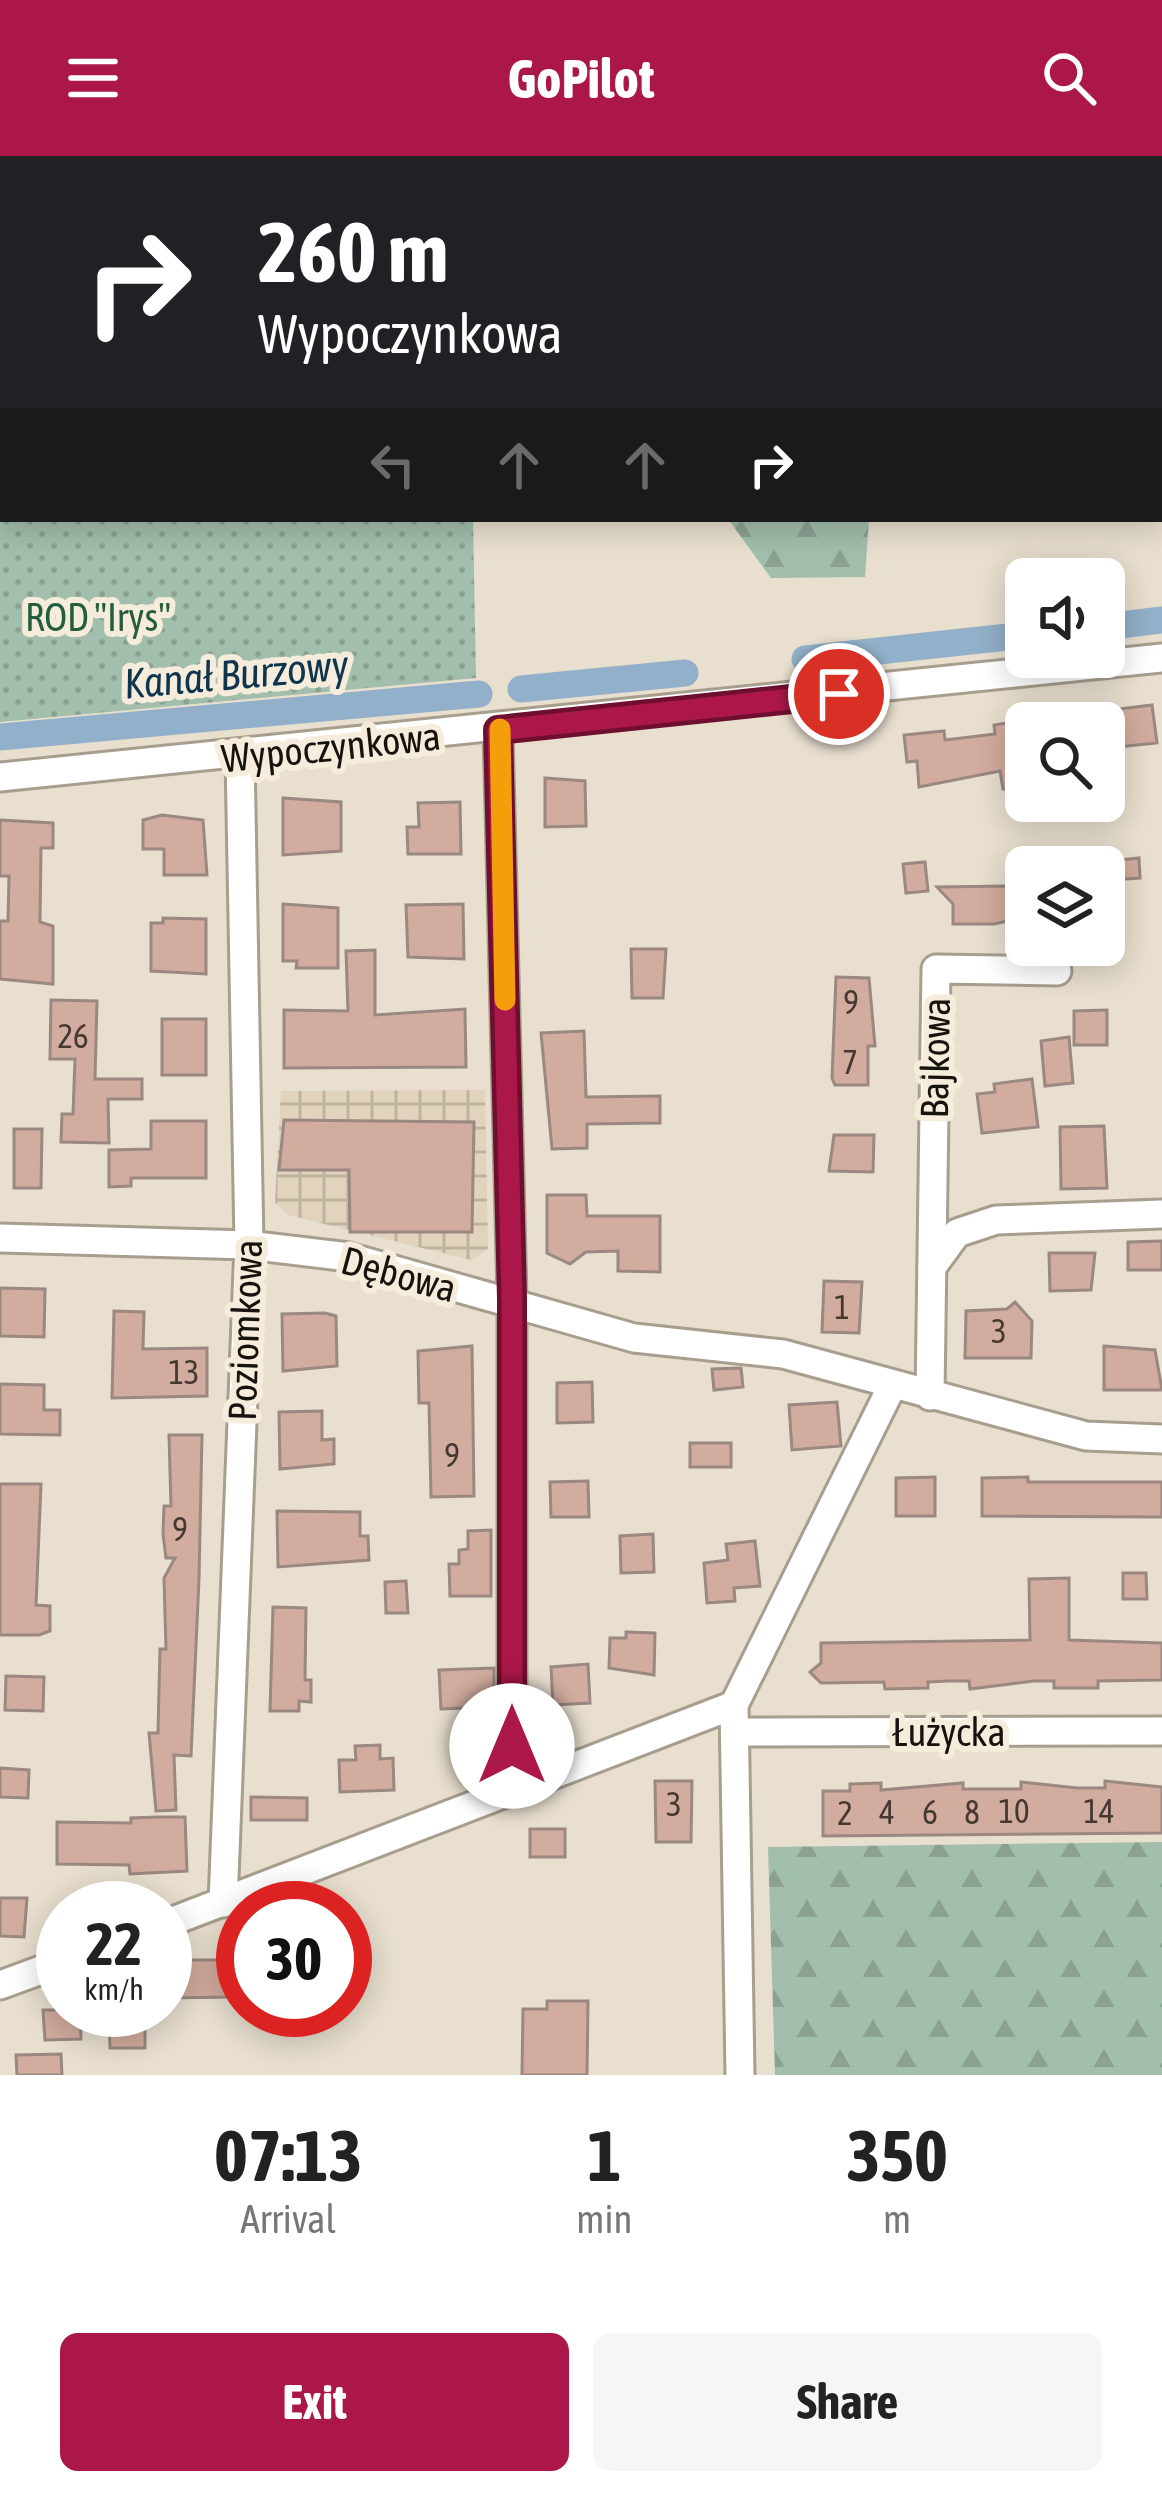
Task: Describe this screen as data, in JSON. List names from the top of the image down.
{
  "streets": {
    "street": [
      "Wypoczynkowa",
      "Bajkowa",
      "Dębowa",
      "Poziomkowa",
      "Łużycka"
    ]
  },
  "crossings": [
    ["Wypoczynkowa", "Poziomkowa"],
    ["Bajkowa", "Dębowa"],
    ["Dębowa", "Poziomkowa"]
  ],
  "water": ["Kanał Burzowy"],
  "parks": ["ROD \"Irys\""],
  "house_numbers": [
    "9",
    "26",
    "7",
    "1",
    "3",
    "13",
    "9",
    "9",
    "3",
    "10",
    "14",
    "4",
    "6",
    "8",
    "2"
  ],
  "page": {
    "header": "GoPilot",
    "turn": ["260 m", "Wypoczynkowa"],
    "speed": "22 km/h",
    "limit": "30",
    "eta": [
      "07:13",
      "Arrival",
      "1",
      "min",
      "350",
      "m"
    ],
    "buttons": ["Exit", "Share"]
  }
}
